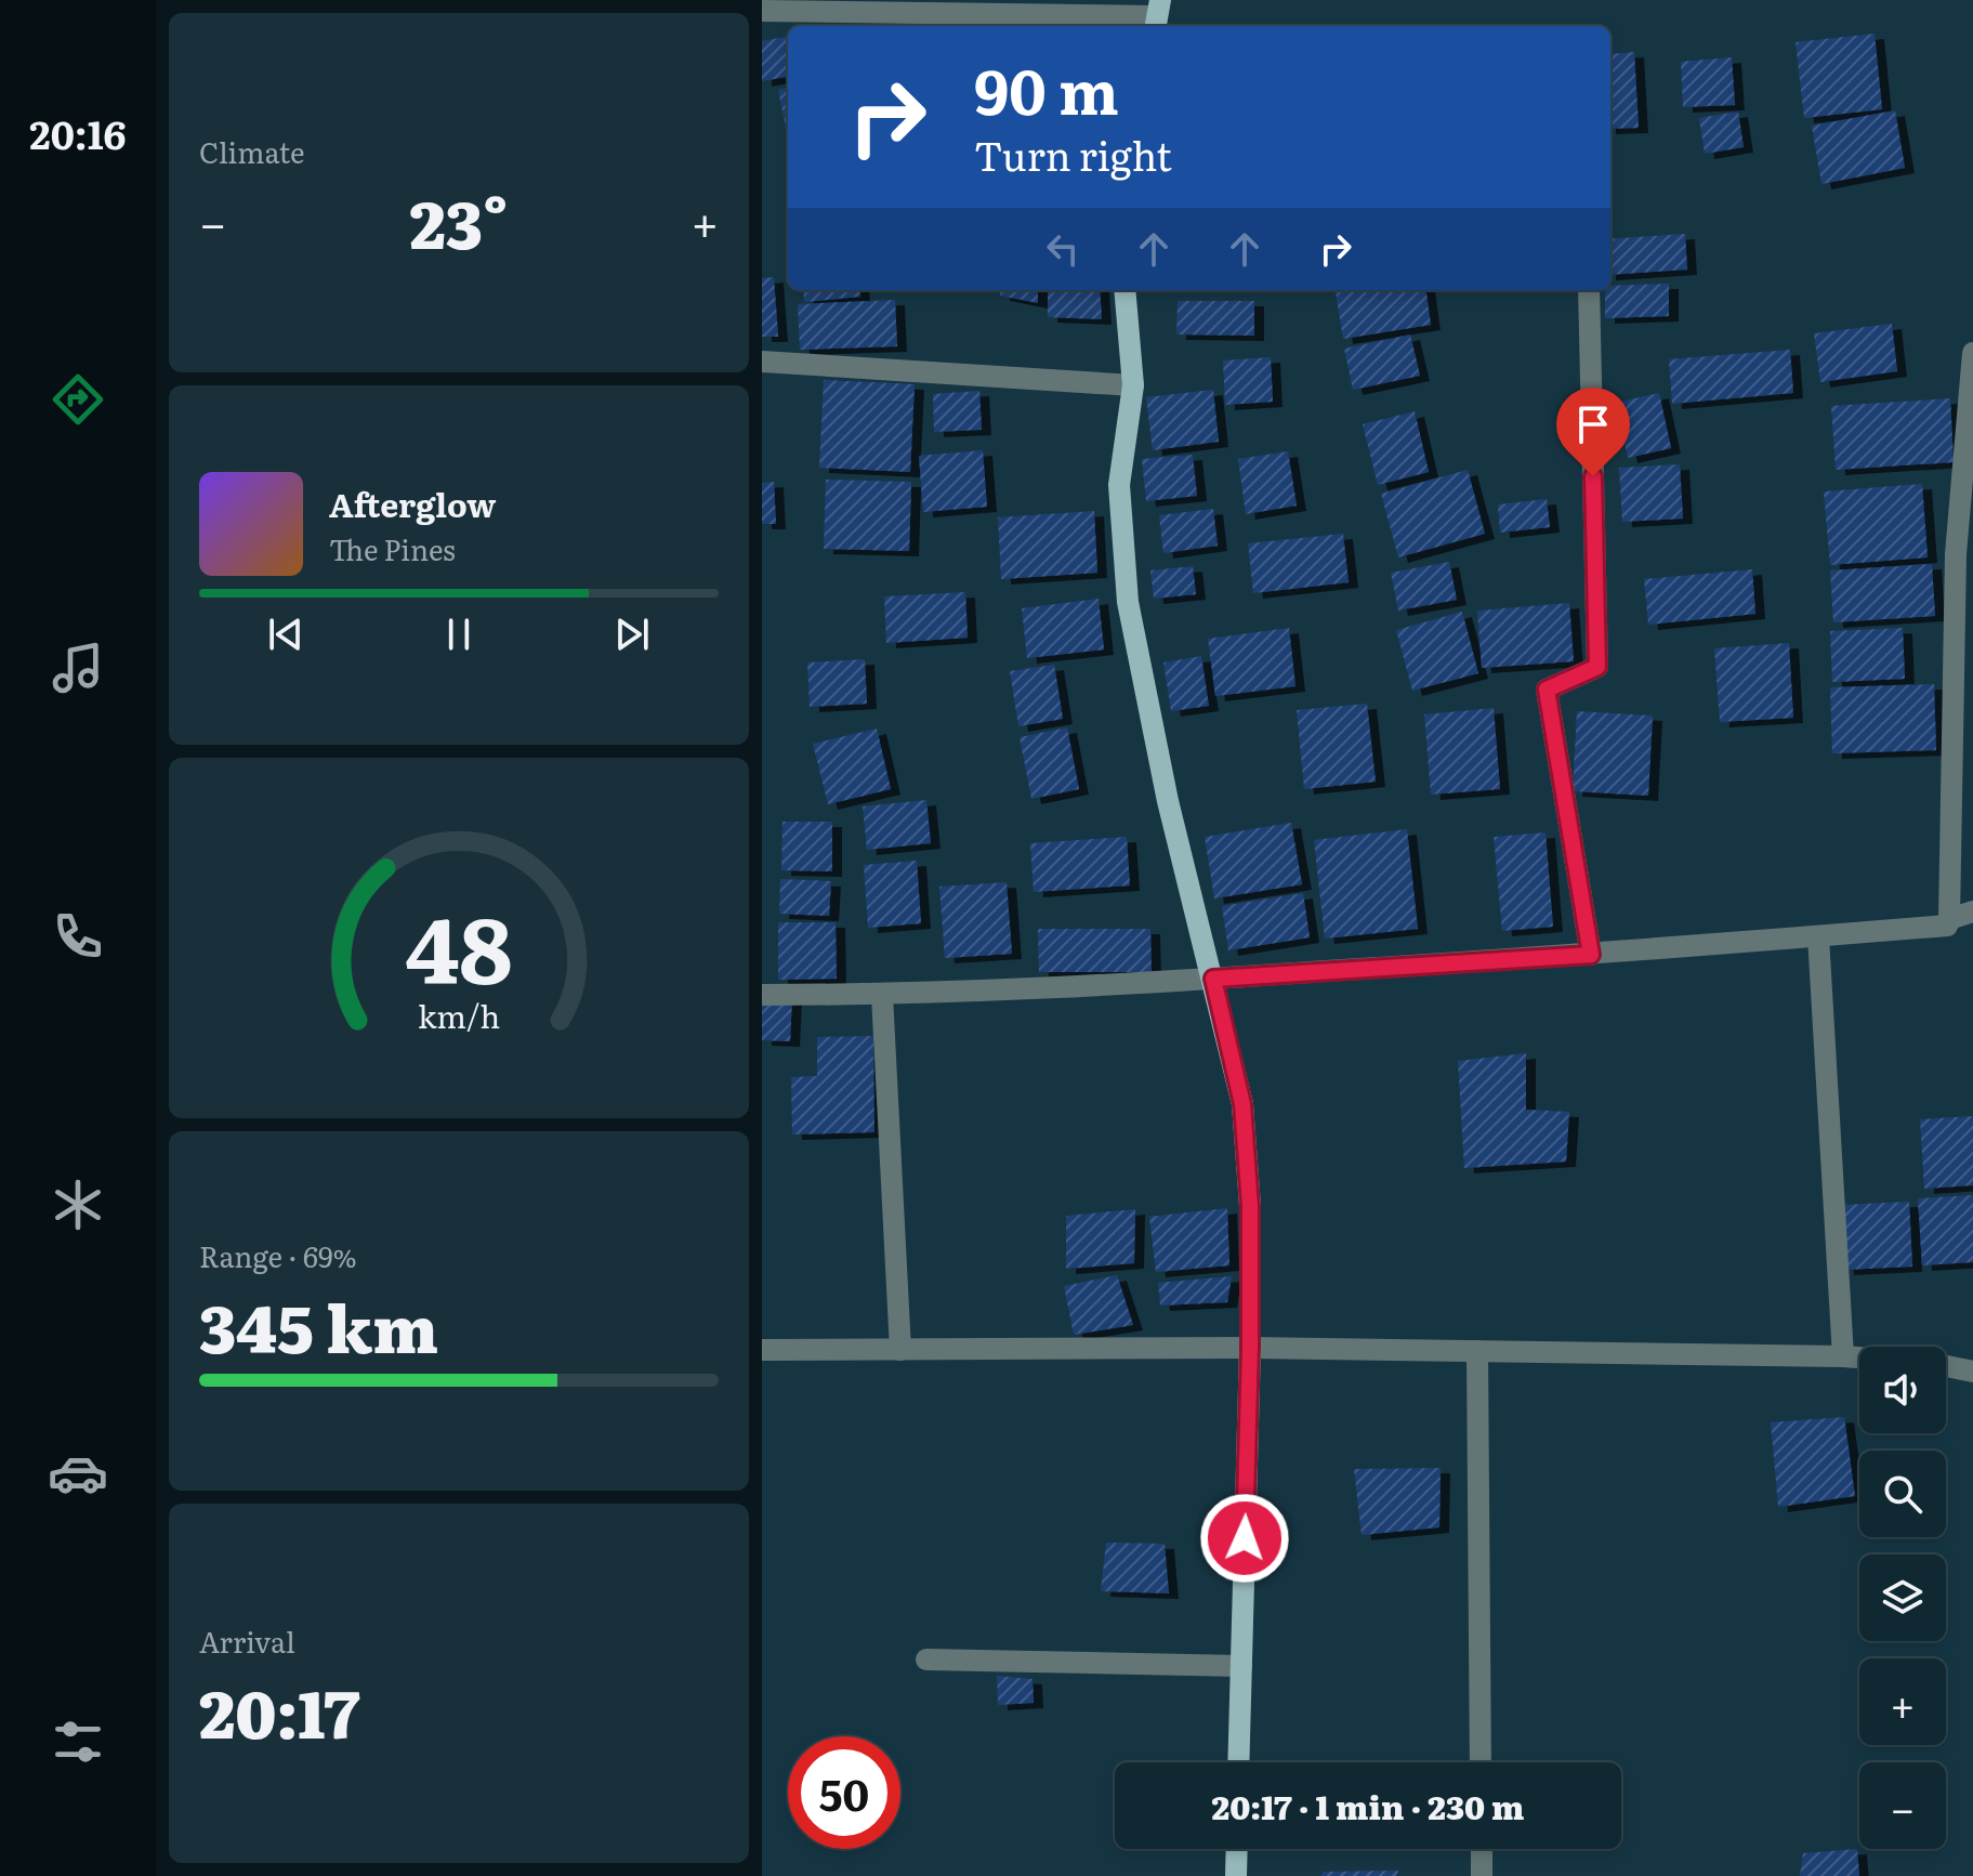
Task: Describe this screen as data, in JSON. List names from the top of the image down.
{
  "page": {
    "tabs": "20:16",
    "tile": [
      "Climate",
      ["Range · 69%", "345 km"],
      ["Arrival", "20:17"]
    ],
    "turn": ["90 m", "Turn right"],
    "heat": ["−", "23°", "+"],
    "song": ["Afterglow", "The Pines"],
    "map_buttons": ["+", "−"],
    "limit": "50",
    "trip": "20:17 · 1 min · 230 m",
    "gauge": ["48", "km/h"]
  }
}
